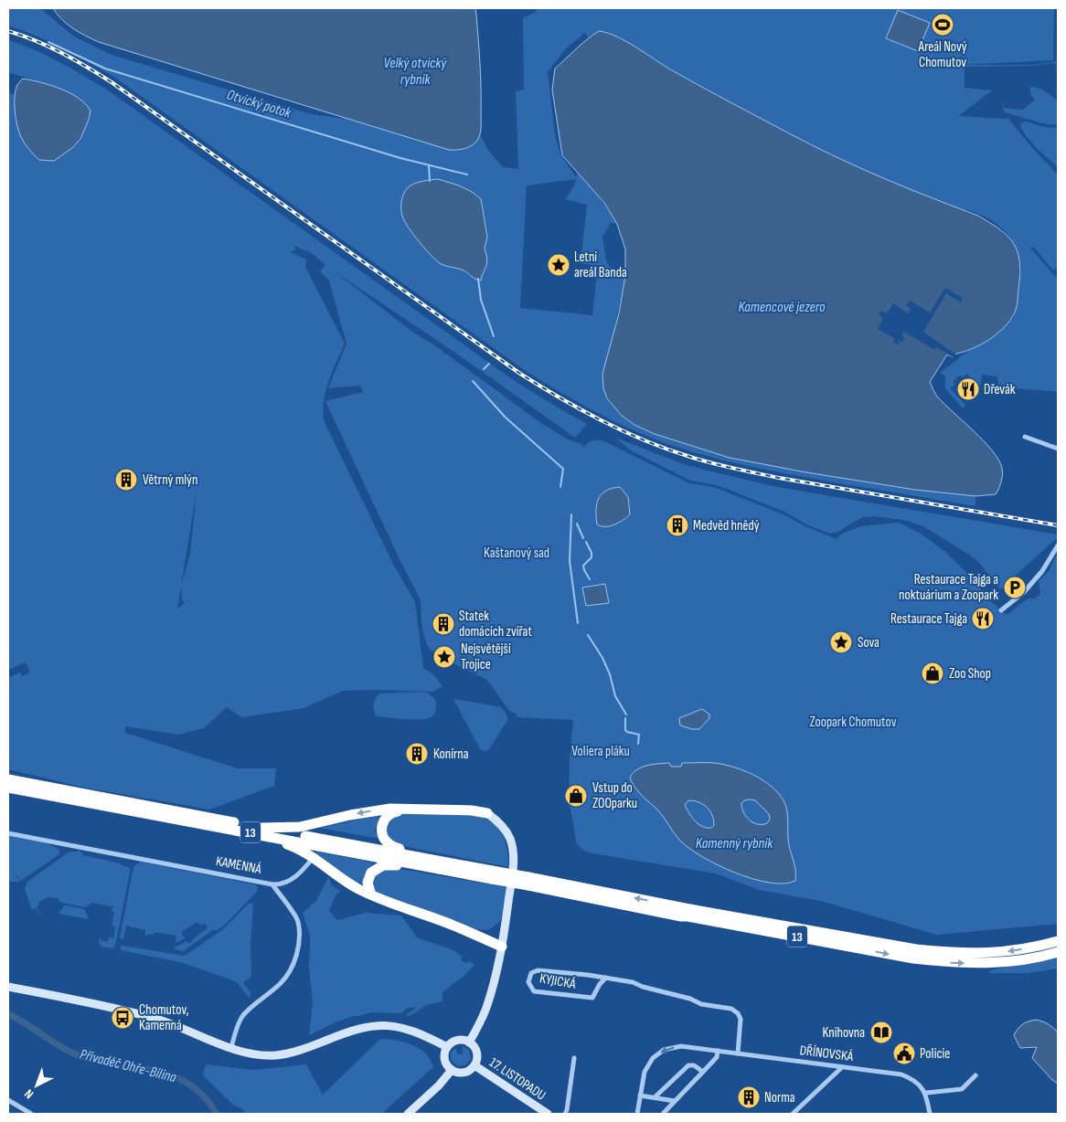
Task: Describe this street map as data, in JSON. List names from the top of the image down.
{
  "streets": {
    "highway": ["13"],
    "street": [
      "KAMENNÁ",
      "KYJICKÁ",
      "DŘÍNOVSKÁ",
      "17. LISTOPADU"
    ]
  },
  "crossings": [
    ["KYJICKÁ", "DŘÍNOVSKÁ"]
  ],
  "water": [
    "Velký otvický rybník",
    "Otvický potok",
    "Kamencové jezero",
    "Kamenný rybník",
    "Přivaděč Ohře-Bílina"
  ],
  "parks": ["Kaštanový sad", "Zoopark Chomutov", "Voliera pláku"],
  "places": {
    "sports": ["Areál Nový Chomutov"],
    "place": ["Letní areál Banda", "Sova", "Nejsvětější Trojice"],
    "restaurant": ["Dřevák", "Restaurace Tajga"],
    "building": [
      "Větrný mlýn",
      "Medvěd hnědý",
      "Statek domácích zvířat",
      "Konírna",
      "Norma"
    ],
    "parking": ["Restaurace Tajga a noktuárium a Zoopark"],
    "shop": ["Zoo Shop", "Vstup do ZOOparku"],
    "bus stop": ["Chomutov, Kamenná"],
    "library": ["Knihovna"],
    "public building": ["Policie"]
  },
  "north": "bottom left"
}
